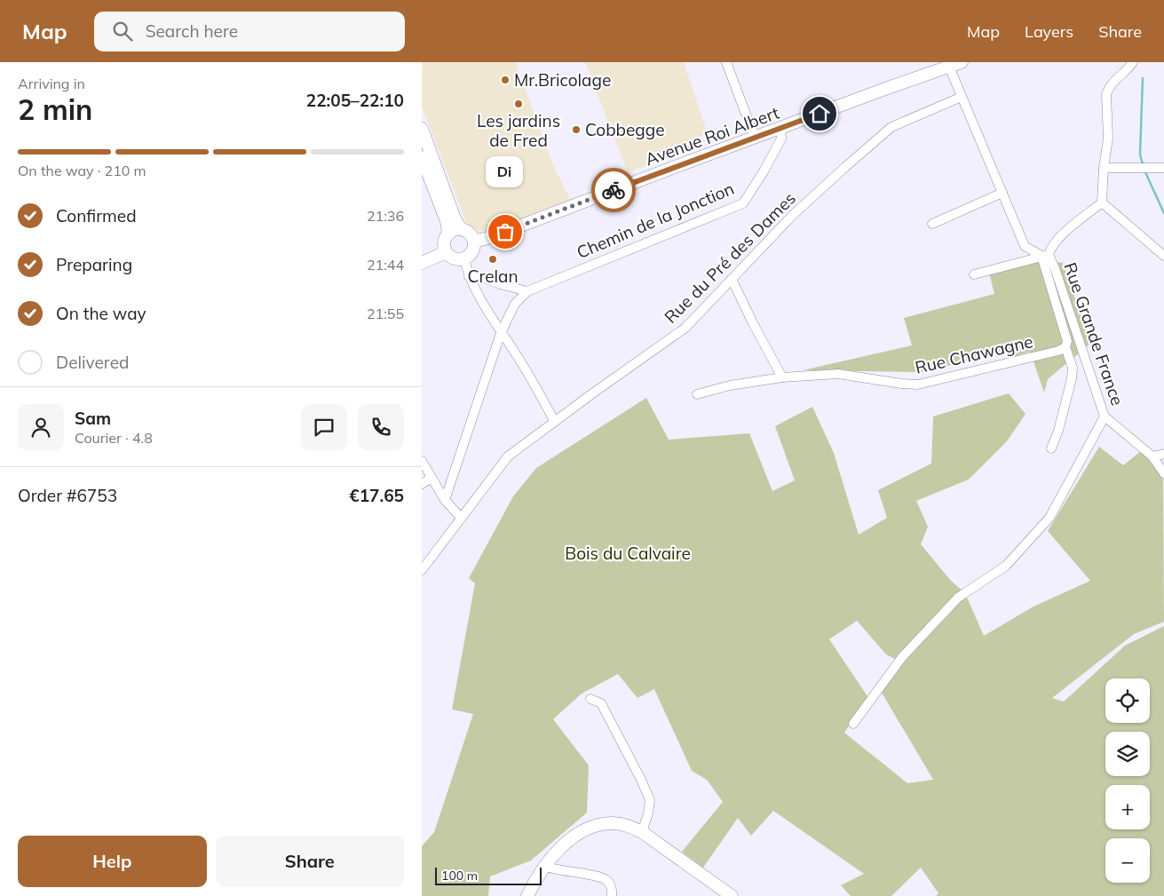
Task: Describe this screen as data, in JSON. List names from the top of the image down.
{
  "streets": {
    "main road": ["Avenue Roi Albert"],
    "street": [
      "Chemin de la Jonction",
      "Rue du Pré des Dames",
      "Rue Grande France",
      "Rue Chawagne"
    ]
  },
  "crossings": [
    ["Avenue Roi Albert", "Chemin de la Jonction"]
  ],
  "parks": ["Bois du Calvaire"],
  "places": [
    "Mr.Bricolage",
    "Les jardins de Fred",
    "Cobbegge",
    "Di",
    "Crelan"
  ],
  "scale_bar": "100 m",
  "page": {
    "header": "Map",
    "search": "Search here",
    "nav": ["Map", "Layers", "Share"],
    "heading": ["2 min", "Arriving in", "22:05–22:10"],
    "panel": [
      "Sam",
      "Courier · 4.8",
      "Order #6753",
      "€17.65"
    ],
    "bar": "On the way · 210 m",
    "bubble": "Di",
    "list": [
      ["Confirmed", "21:36"],
      ["Preparing", "21:44"],
      ["On the way", "21:55"],
      "Delivered"
    ],
    "map_buttons": ["+", "−"],
    "buttons": ["Help", "Share"],
    "scale": "100 m"
  }
}
